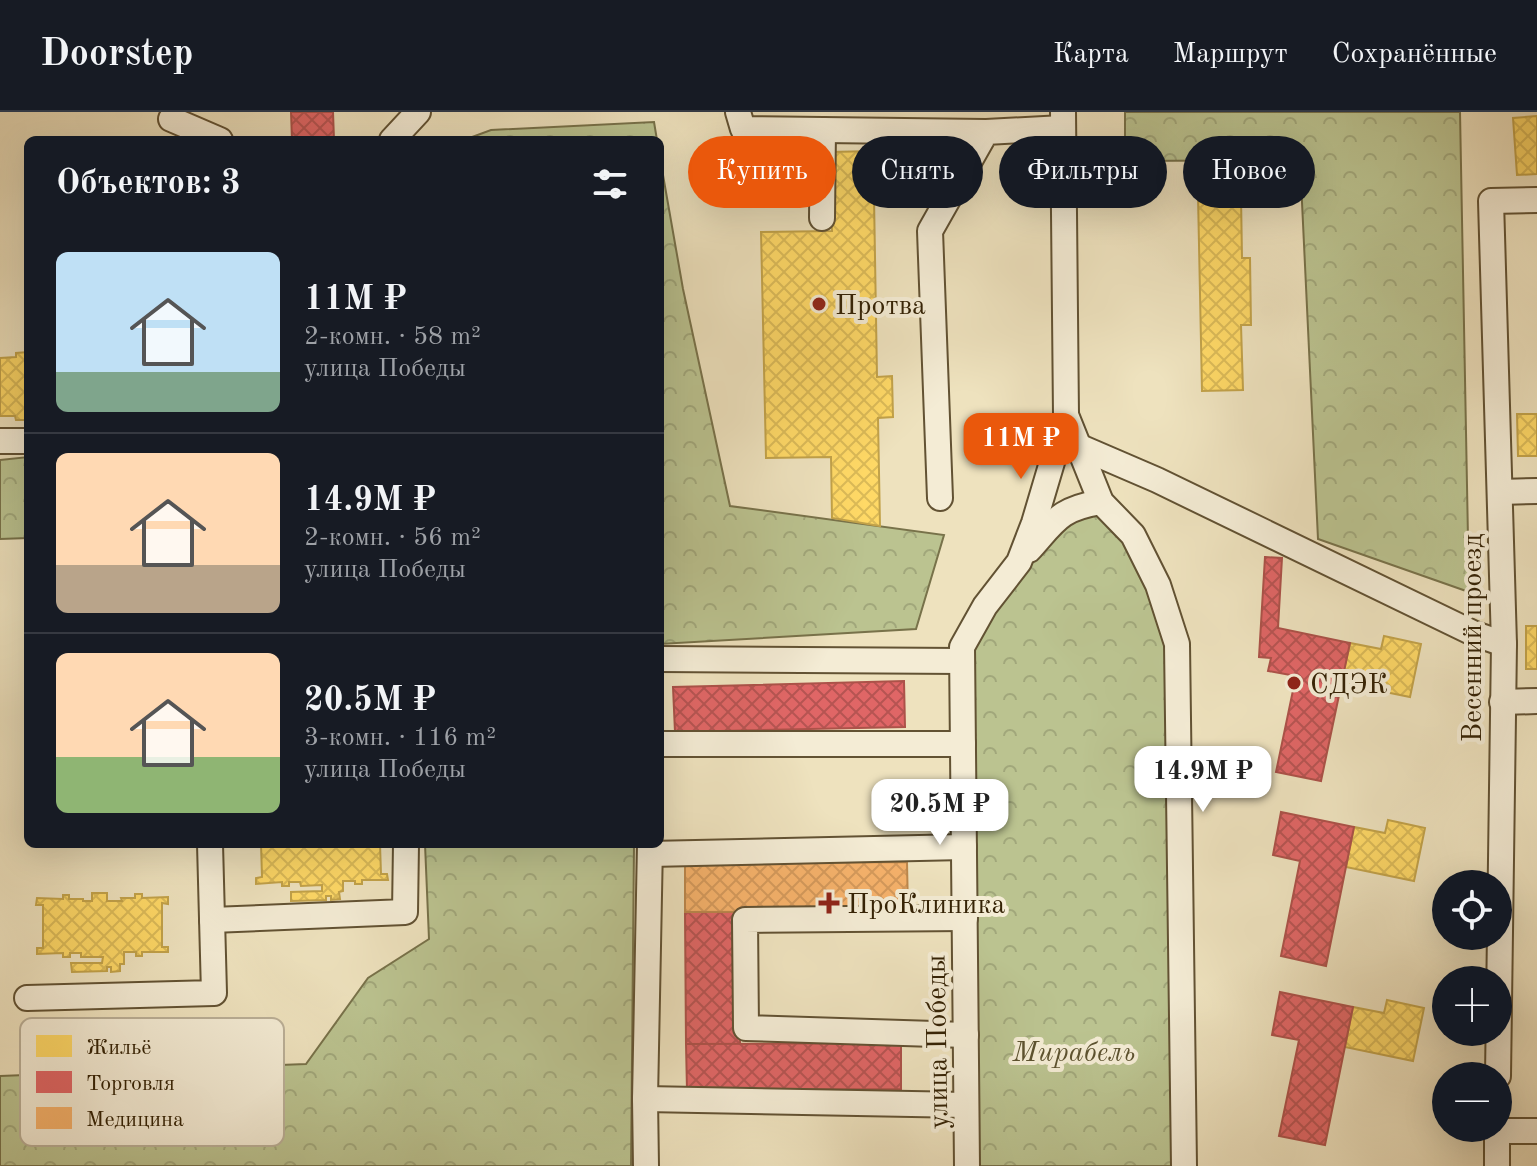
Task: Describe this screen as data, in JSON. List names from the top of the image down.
{
  "streets": {
    "street": ["Весенний проезд", "улица Победы"]
  },
  "parks": ["Мирабель"],
  "places": {
    "other": ["Протва", "СДЭК"],
    "health": ["ПроКлиника"]
  },
  "legend": ["Жильё", "Торговля", "Медицина"],
  "page": {
    "header": "Doorstep",
    "nav": ["Карта", "Маршрут", "Сохранённые"],
    "chip": [
      "Купить",
      "Снять",
      "Фильтры",
      "Новое"
    ],
    "heading": "Объектов: 3",
    "list": [
      {
        "name": "11M ₽",
        "note": "2-комн. · 58 m² · улица Победы"
      },
      {
        "name": "14.9M ₽",
        "note": "2-комн. · 56 m² · улица Победы"
      },
      {
        "name": "20.5M ₽",
        "note": "3-комн. · 116 m² · улица Победы"
      }
    ],
    "price": ["11M ₽", "14.9M ₽", "20.5M ₽"],
    "map_buttons": ["+", "−"]
  }
}
